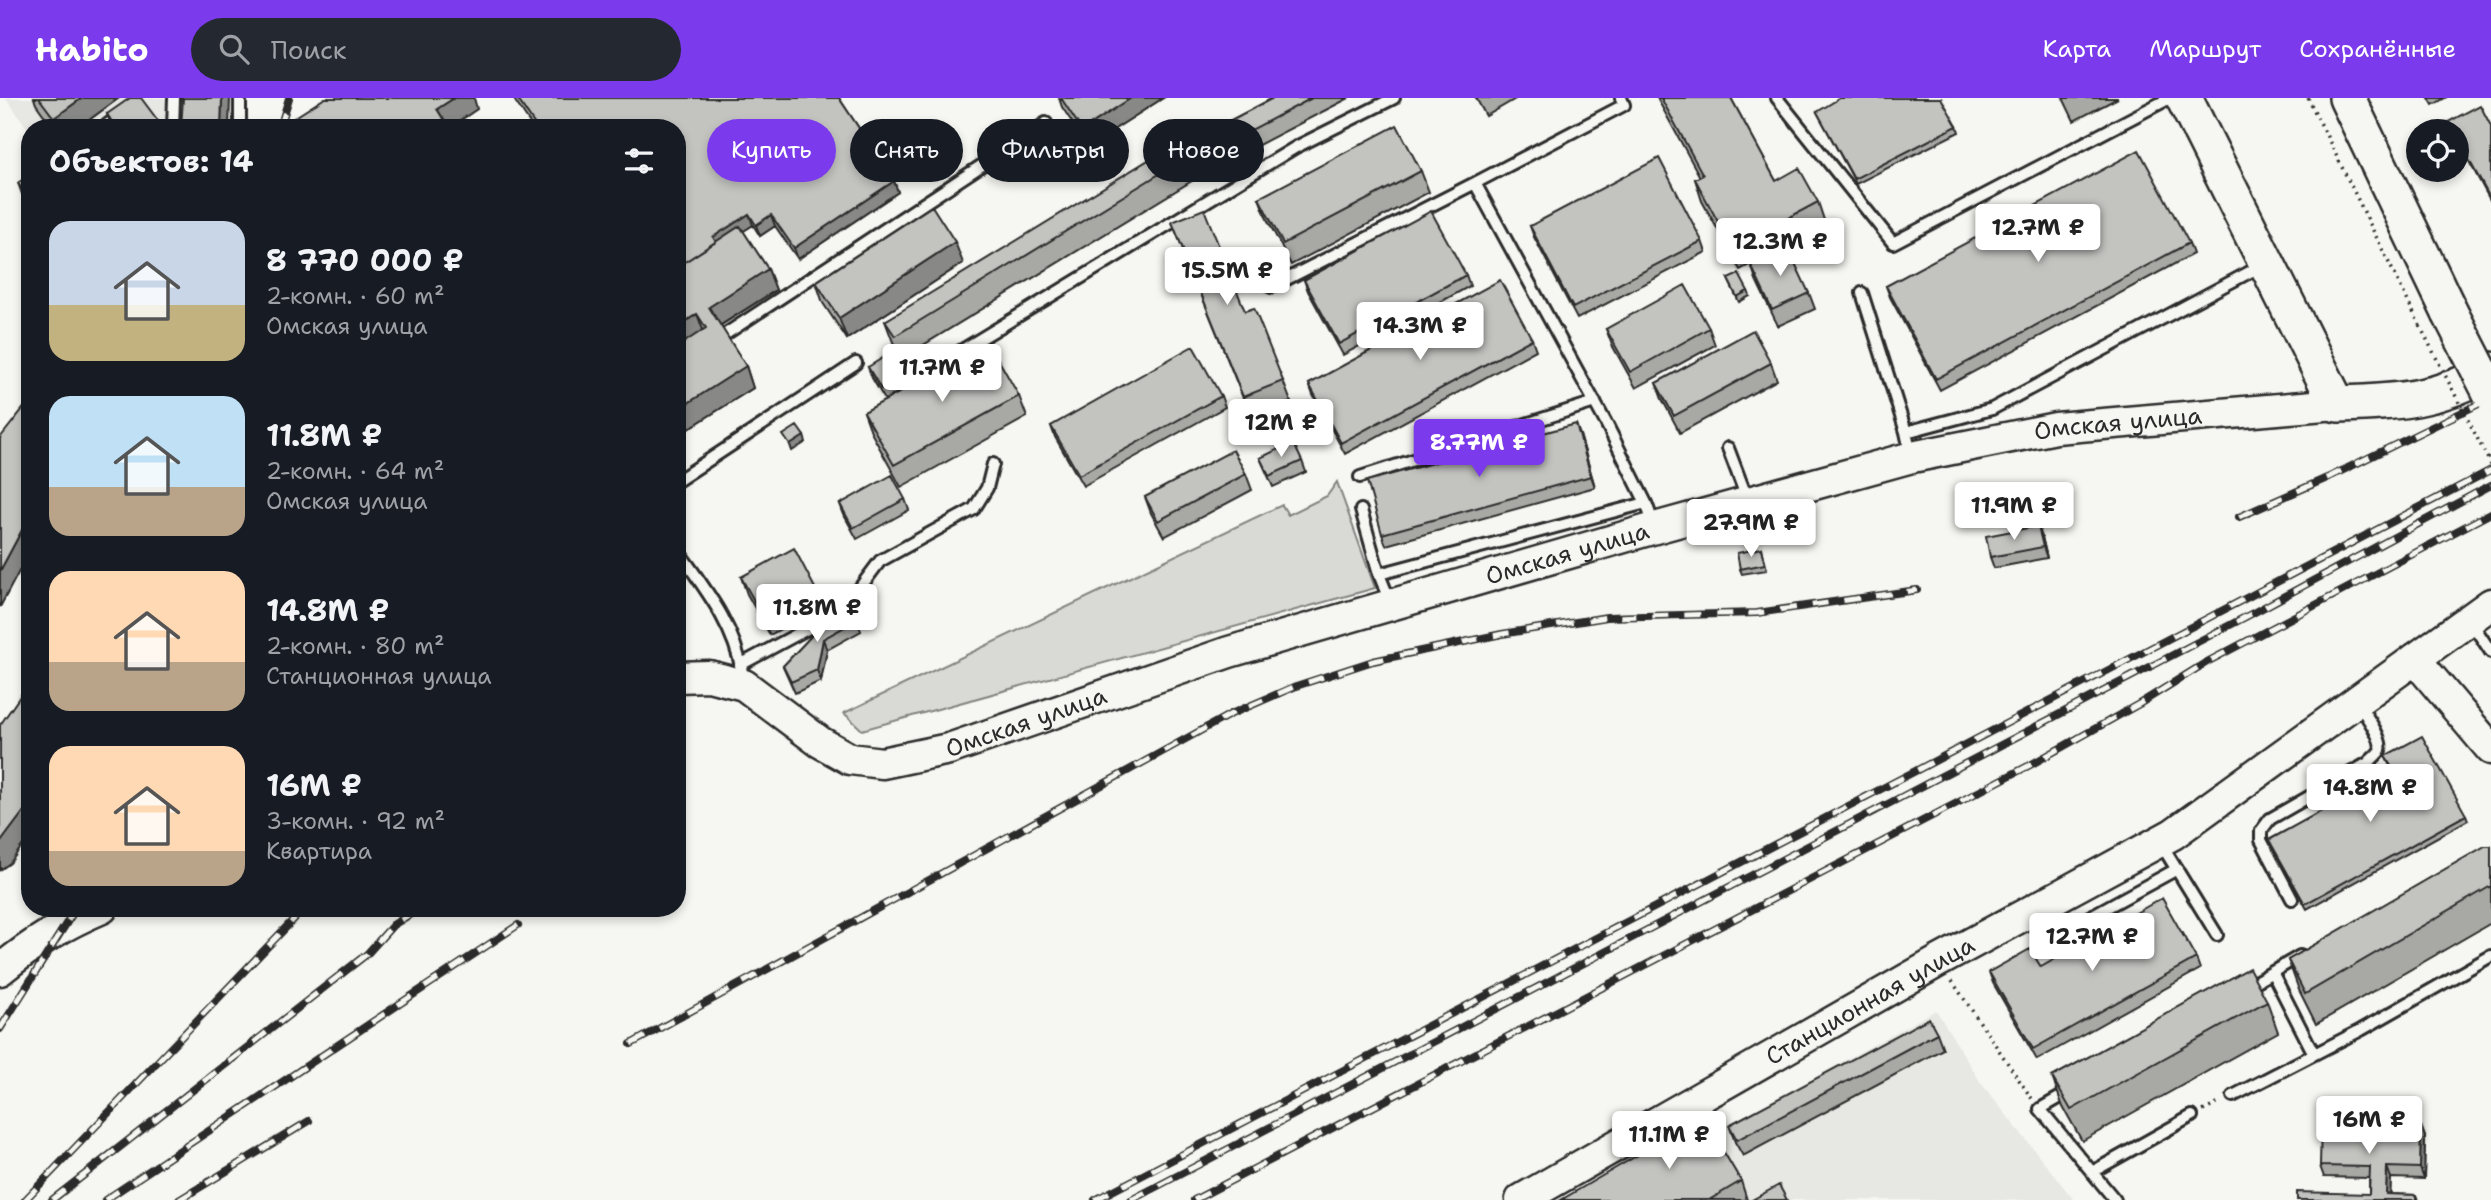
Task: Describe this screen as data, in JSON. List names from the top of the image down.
{
  "streets": {
    "main road": ["Омская улица", "Станционная улица"]
  },
  "page": {
    "header": "Habito",
    "search": "Поиск",
    "nav": ["Карта", "Маршрут", "Сохранённые"],
    "chip": [
      "Купить",
      "Снять",
      "Фильтры",
      "Новое"
    ],
    "heading": "Объектов: 14",
    "list": [
      {
        "name": "8 770 000 ₽",
        "note": "2-комн. · 60 m² · Омская улица"
      },
      {
        "name": "11.8M ₽",
        "note": "2-комн. · 64 m² · Омская улица"
      },
      {
        "name": "14.8M ₽",
        "note": "2-комн. · 80 m² · Станционная улица"
      },
      {
        "name": "16M ₽",
        "note": "3-комн. · 92 m² · Квартира"
      }
    ],
    "price": [
      "12.7M ₽",
      "12.3M ₽",
      "15.5M ₽",
      "14.3M ₽",
      "11.7M ₽",
      "12M ₽",
      "8.77M ₽",
      "11.9M ₽",
      "27.9M ₽",
      "11.8M ₽",
      "14.8M ₽",
      "12.7M ₽",
      "16M ₽",
      "11.1M ₽"
    ]
  }
}
